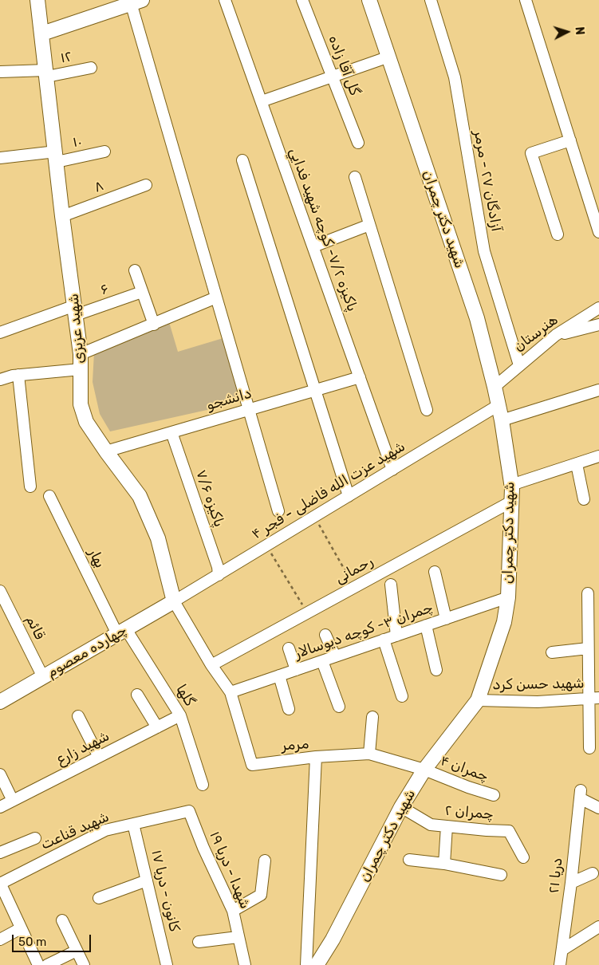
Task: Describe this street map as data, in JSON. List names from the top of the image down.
{
  "streets": {
    "street": [
      "۱۲",
      "گل آقا زاده",
      "۱۰",
      "آزادگان ۲۷ - مرمر",
      "۸",
      "شهید دکتر چمران",
      "پاکیزه ۷/۲- كوچه شهيد فدايي",
      "۶",
      "شهید عزیزی",
      "هنرستان",
      "دانشجو",
      "شهید عزت الله فاضلی - فجر ۴",
      "پاکیزه ۷/۶",
      "بهار",
      "رحمانی",
      "قائم",
      "چمران ۳- كوچه ديوسالار",
      "چهارده معصوم",
      "شهید حسن کرد",
      "گلها",
      "مرمر",
      "شهید زارع",
      "چمران ۴",
      "چمران ۲",
      "شهید قناعت",
      "شهدا - دریا ۱۹",
      "دریا ۲۱",
      "کانون - دریا ۱۷"
    ]
  },
  "crossings": [
    ["۱۲", "شهید عزیزی"],
    ["۱۰", "شهید عزیزی"],
    ["آزادگان ۲۷ - مرمر", "هنرستان"],
    ["۸", "شهید عزیزی"],
    ["شهید دکتر چمران", "هنرستان"],
    ["شهید دکتر چمران", "شهید عزت الله فاضلی - فجر ۴"],
    ["شهید دکتر چمران", "رحمانی"],
    ["شهید دکتر چمران", "چمران ۳- كوچه ديوسالار"],
    ["شهید دکتر چمران", "شهید حسن کرد"],
    ["شهید دکتر چمران", "چمران ۴"],
    ["شهید دکتر چمران", "چمران ۲"],
    ["پاکیزه ۷/۲- كوچه شهيد فدايي", "دانشجو"],
    ["پاکیزه ۷/۲- كوچه شهيد فدايي", "شهید عزت الله فاضلی - فجر ۴"],
    ["۶", "شهید عزیزی"],
    ["شهید عزیزی", "دانشجو"],
    ["شهید عزیزی", "شهید عزت الله فاضلی - فجر ۴"],
    ["شهید عزیزی", "چهارده معصوم"],
    ["شهید عزیزی", "مرمر"],
    ["دانشجو", "پاکیزه ۷/۶"],
    ["شهید عزت الله فاضلی - فجر ۴", "پاکیزه ۷/۶"],
    ["شهید عزت الله فاضلی - فجر ۴", "چهارده معصوم"],
    ["شهید عزت الله فاضلی - فجر ۴", "مرمر"],
    ["بهار", "چهارده معصوم"],
    ["بهار", "گلها"],
    ["رحمانی", "مرمر"],
    ["قائم", "چهارده معصوم"],
    ["چمران ۳- كوچه ديوسالار", "مرمر"],
    ["چهارده معصوم", "گلها"],
    ["چهارده معصوم", "مرمر"],
    ["گلها", "شهید زارع"],
    ["مرمر", "چمران ۴"],
    ["شهید قناعت", "شهدا - دریا ۱۹"],
    ["شهید قناعت", "کانون - دریا ۱۷"]
  ],
  "scale_bar": "50 m",
  "north": "right"
}
